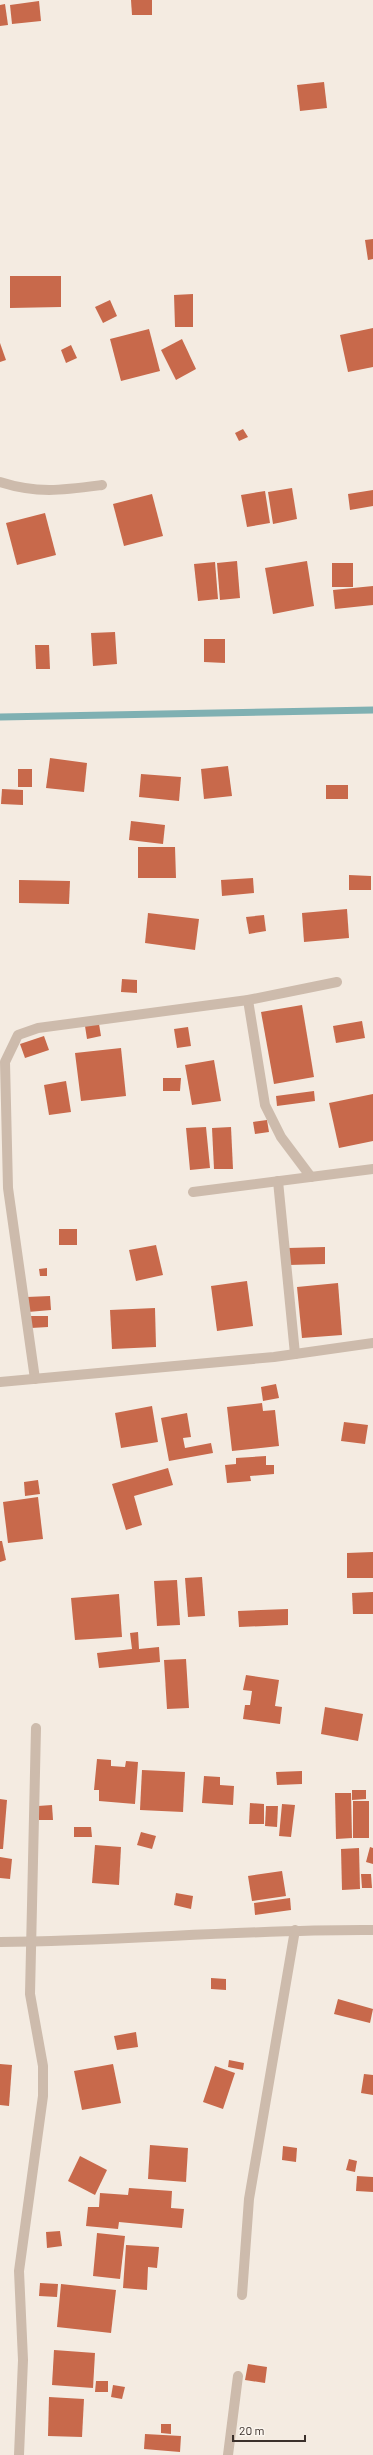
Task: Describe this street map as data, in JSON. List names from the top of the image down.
{
  "scale_bar": "20 m"
}
